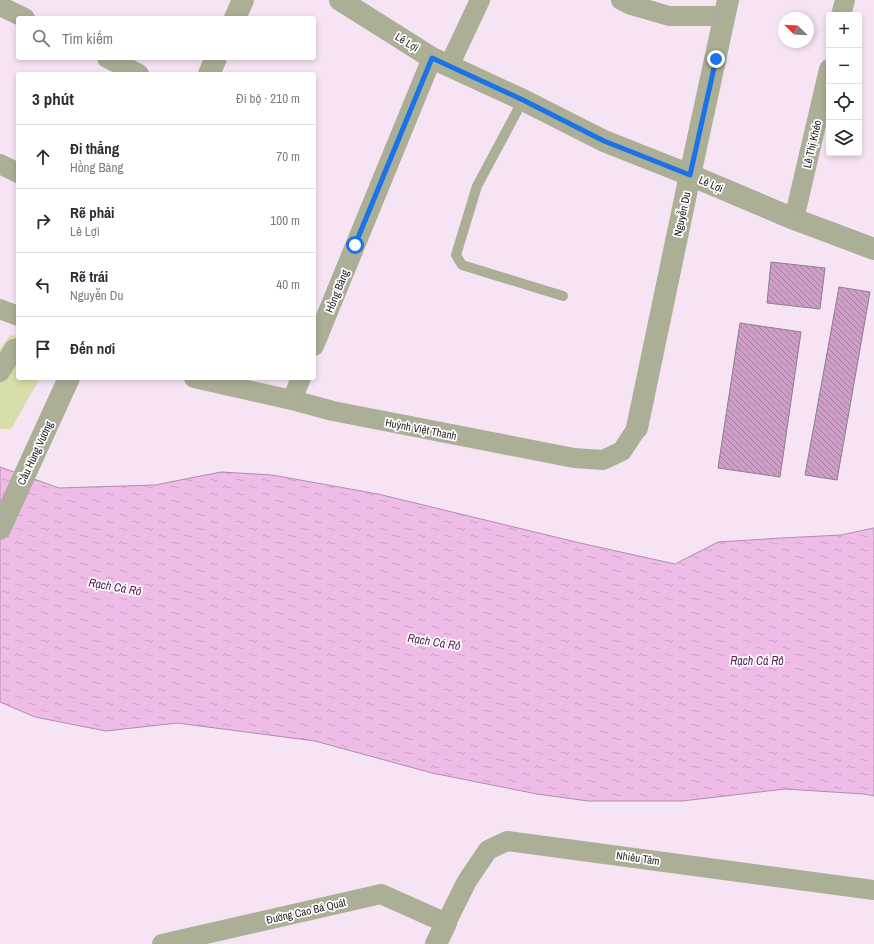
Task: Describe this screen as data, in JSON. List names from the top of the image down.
{
  "streets": {
    "street": [
      "Lê Lợi",
      "Lê Thị Khéo",
      "Nguyễn Du",
      "Hồng Bàng",
      "Huỳnh Việt Thanh",
      "Cầu Hùng Vương",
      "Nhiêu Tâm",
      "Đường Cao Bá Quát"
    ]
  },
  "crossings": [
    ["Lê Lợi", "Lê Thị Khéo"],
    ["Lê Lợi", "Nguyễn Du"],
    ["Lê Lợi", "Hồng Bàng"],
    ["Nguyễn Du", "Huỳnh Việt Thanh"],
    ["Nhiêu Tâm", "Đường Cao Bá Quát"]
  ],
  "water": ["Rạch Cá Rô"],
  "north": "top left",
  "page": {
    "map_buttons": ["+", "−"],
    "search": "Tìm kiếm",
    "heading": ["3 phút", "Đi bộ · 210 m"],
    "list": [
      ["Đi thẳng", "Hồng Bàng", "70 m"],
      ["Rẽ phải", "Lê Lợi", "100 m"],
      ["Rẽ trái", "Nguyễn Du", "40 m"],
      "Đến nơi"
    ]
  }
}
